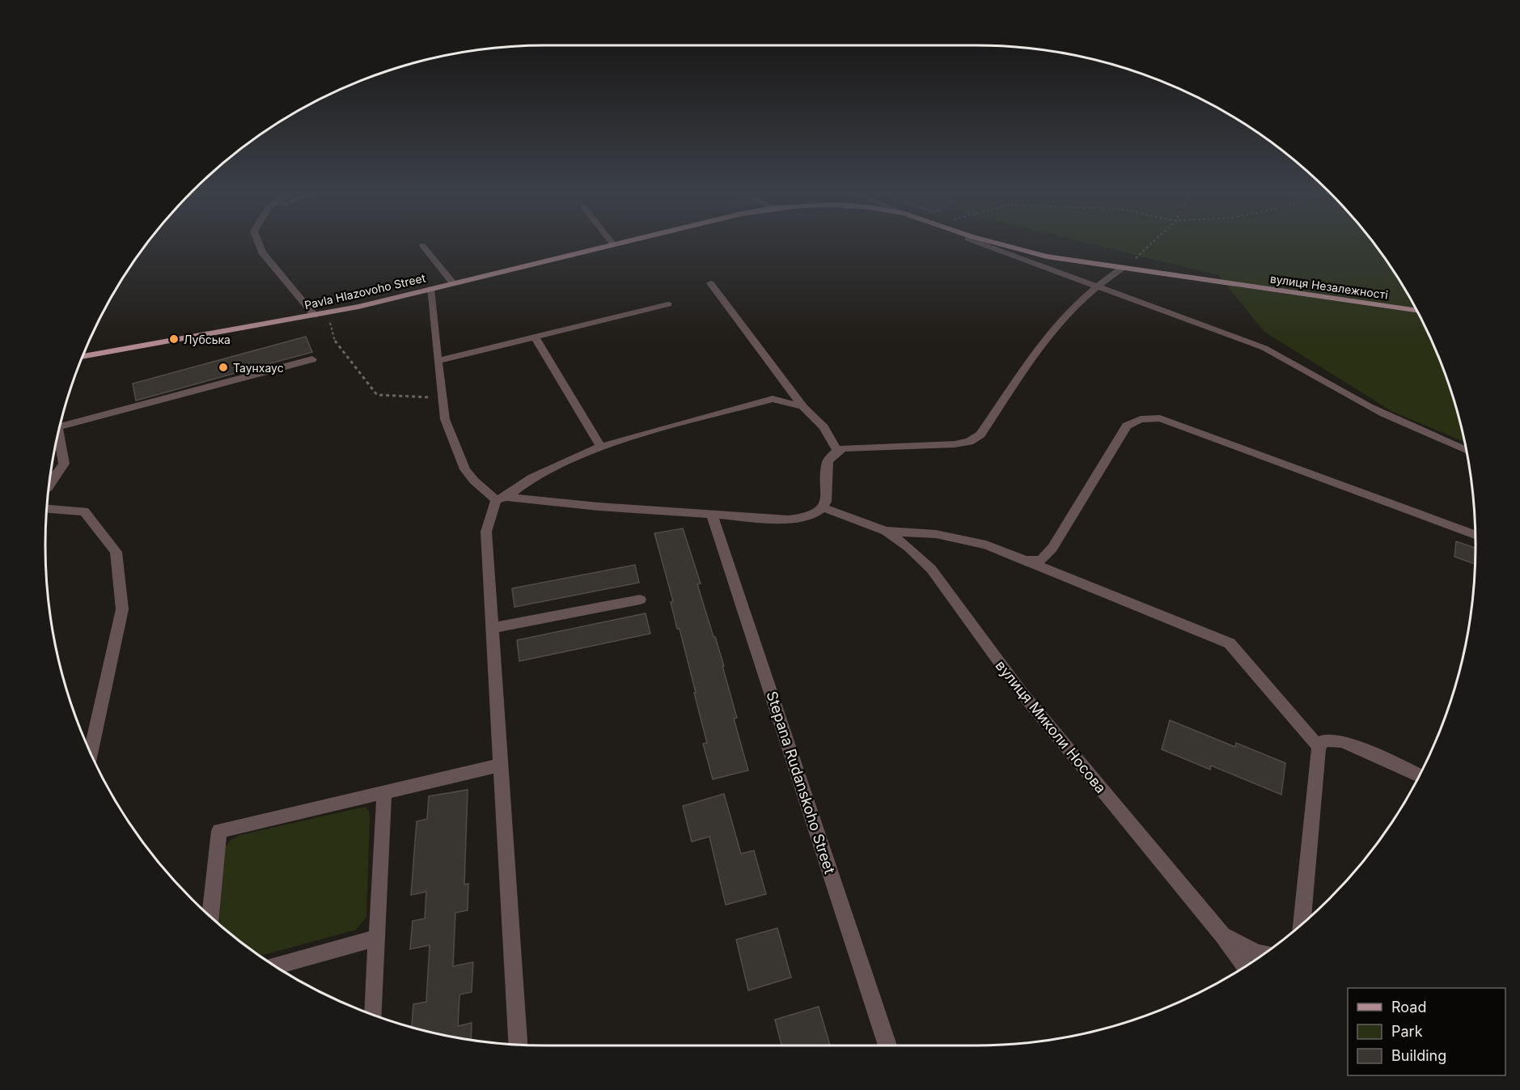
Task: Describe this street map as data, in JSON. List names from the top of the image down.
{
  "streets": {
    "main road": ["вулиця Незалежності", "Pavla Hlazovoho Street"],
    "street": ["вулиця Миколи Носова", "Stepana Rudanskoho Street"]
  },
  "places": ["Лубська", "Таунхаус"],
  "legend": ["Road", "Park", "Building"]
}
